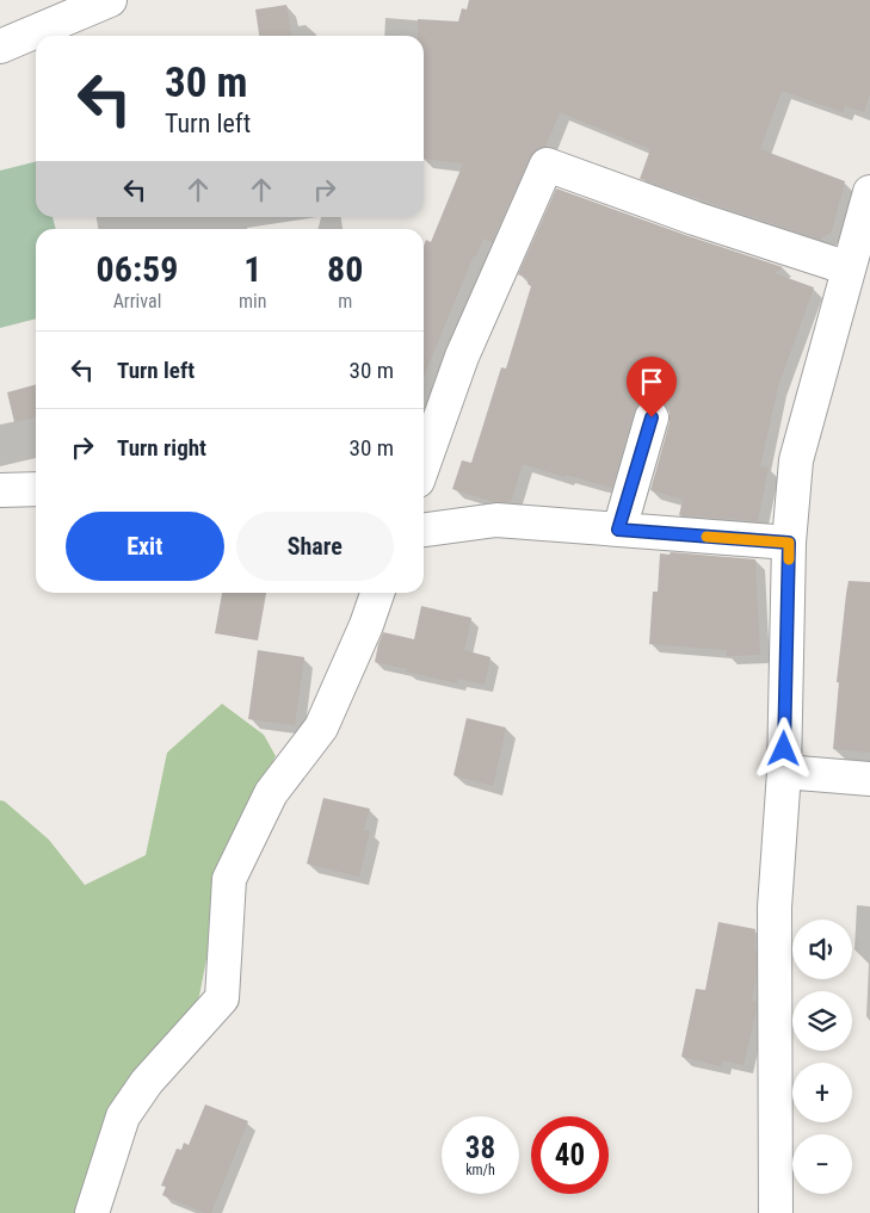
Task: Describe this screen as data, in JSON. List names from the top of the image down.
{
  "page": {
    "turn": ["30 m", "Turn left"],
    "eta": [
      "06:59",
      "Arrival",
      "1",
      "min",
      "80",
      "m"
    ],
    "list": [
      {
        "name": "Turn left",
        "value": "30 m"
      },
      {
        "name": "Turn right",
        "value": "30 m"
      }
    ],
    "buttons": ["Exit", "Share"],
    "map_buttons": ["+", "−"],
    "speed": "38 km/h",
    "limit": "40"
  }
}
